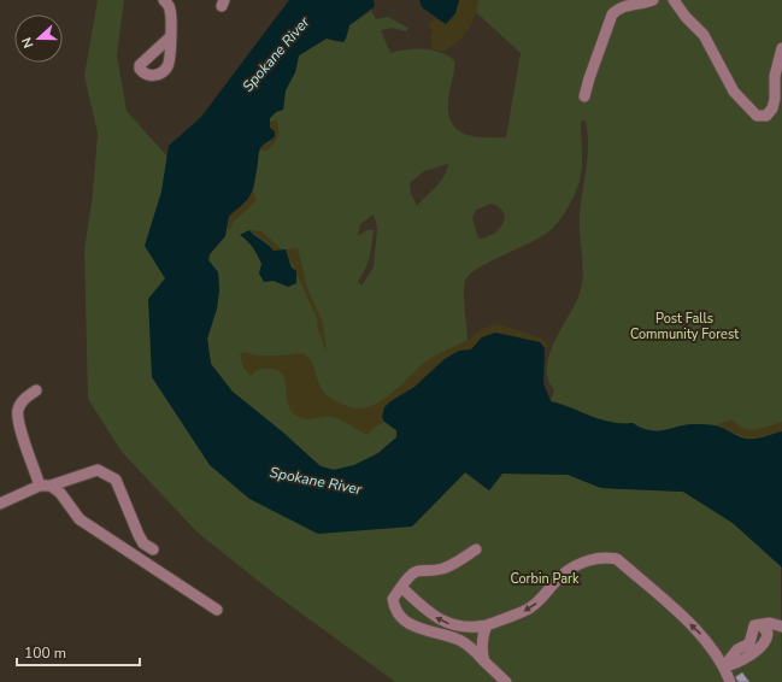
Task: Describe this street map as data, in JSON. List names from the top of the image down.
{
  "water": ["Spokane River"],
  "parks": ["Post Falls Community Forest", "Corbin Park"],
  "scale_bar": "100 m",
  "north": "left"
}
